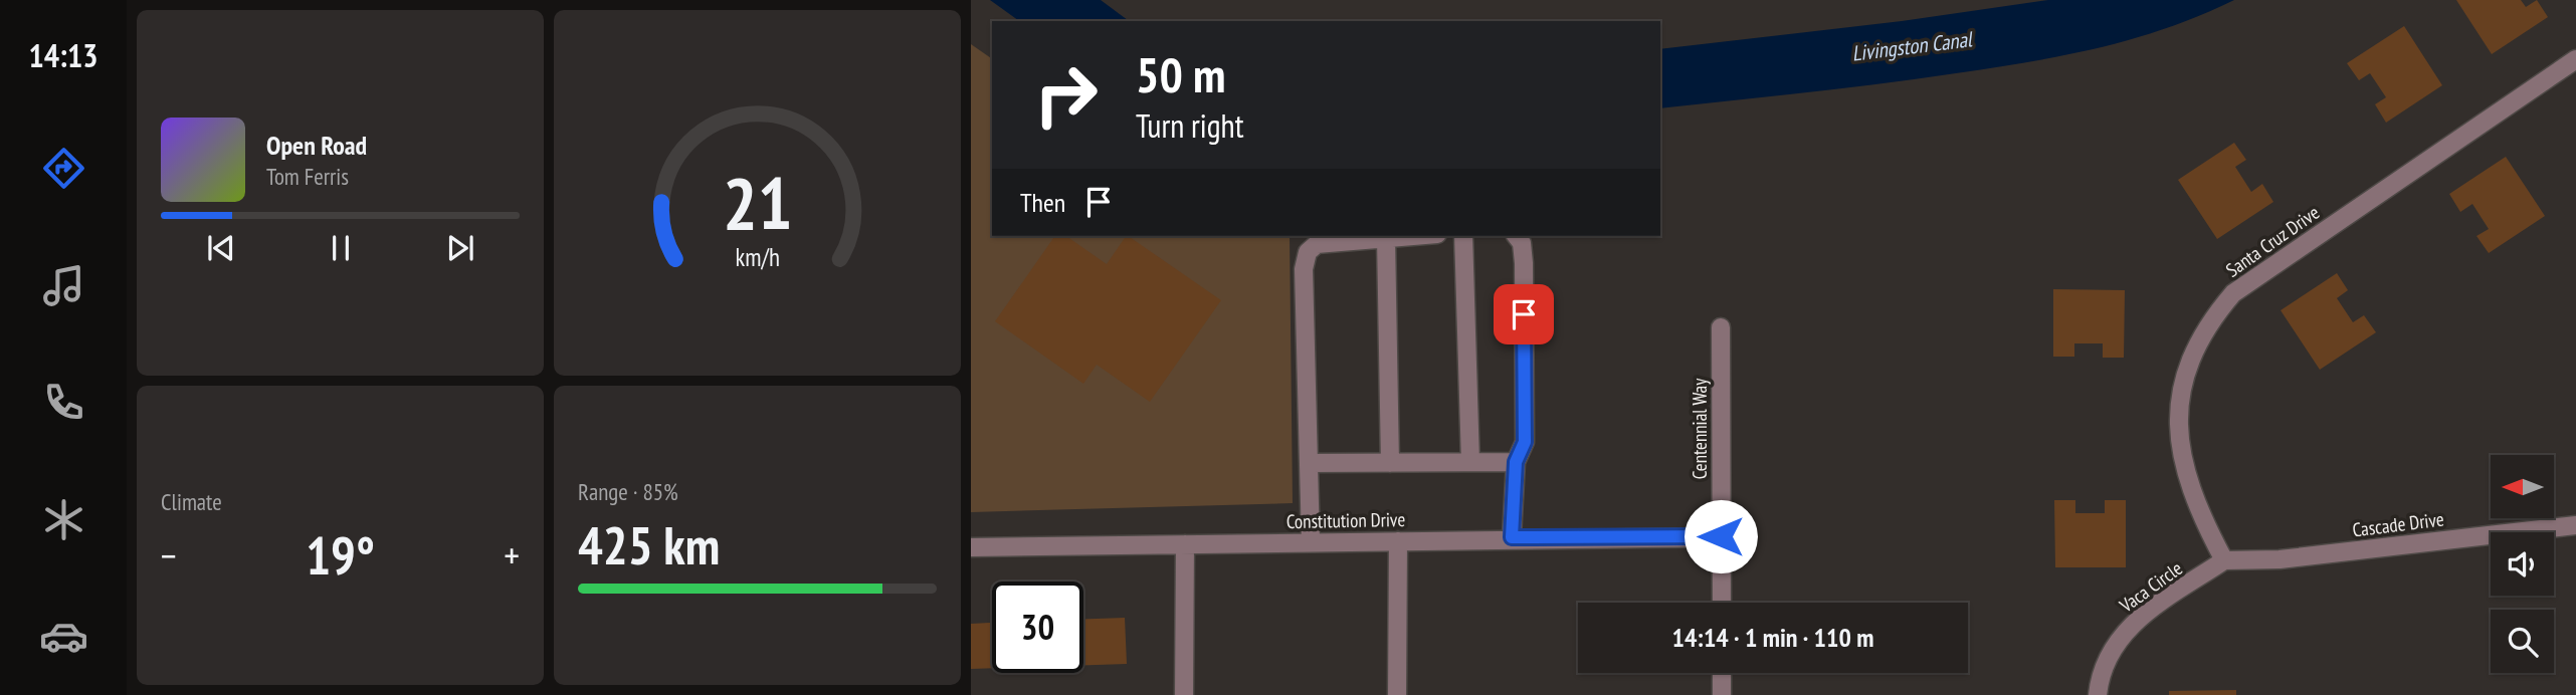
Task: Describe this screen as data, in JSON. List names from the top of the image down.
{
  "streets": {
    "street": [
      "Santa Cruz Drive",
      "Centennial Way",
      "Constitution Drive",
      "Cascade Drive",
      "Vaca Circle"
    ]
  },
  "crossings": [
    ["Santa Cruz Drive", "Cascade Drive"],
    ["Santa Cruz Drive", "Vaca Circle"],
    ["Centennial Way", "Constitution Drive"],
    ["Cascade Drive", "Vaca Circle"]
  ],
  "water": ["Livingston Canal"],
  "north": "left",
  "page": {
    "tabs": "14:13",
    "turn": ["50 m", "Turn right"],
    "song": ["Open Road", "Tom Ferris"],
    "then": "Then",
    "tile": [
      "Climate",
      ["Range · 85%", "425 km"]
    ],
    "heat": ["−", "19°", "+"],
    "limit": "30",
    "trip": "14:14 · 1 min · 110 m",
    "gauge": ["21", "km/h"]
  }
}
